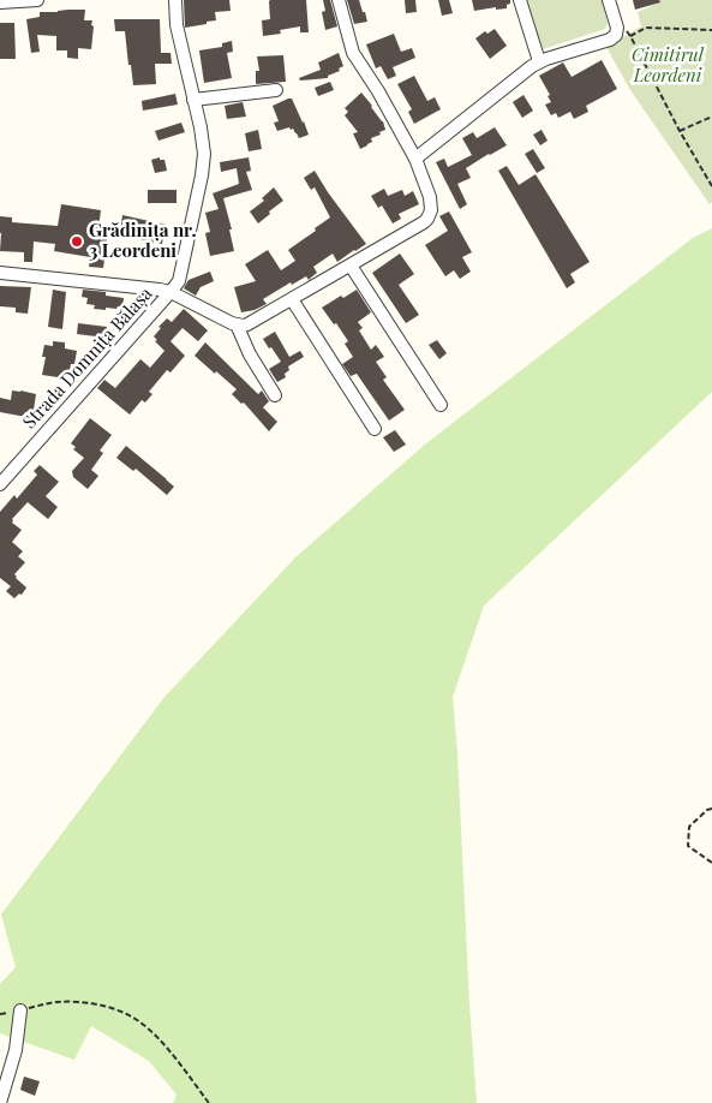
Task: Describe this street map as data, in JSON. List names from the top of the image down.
{
  "streets": {
    "street": ["Strada Domnița Bălașa"]
  },
  "parks": ["Cimitirul Leordeni"],
  "places": ["Grădinița nr. 3 Leordeni"]
}
